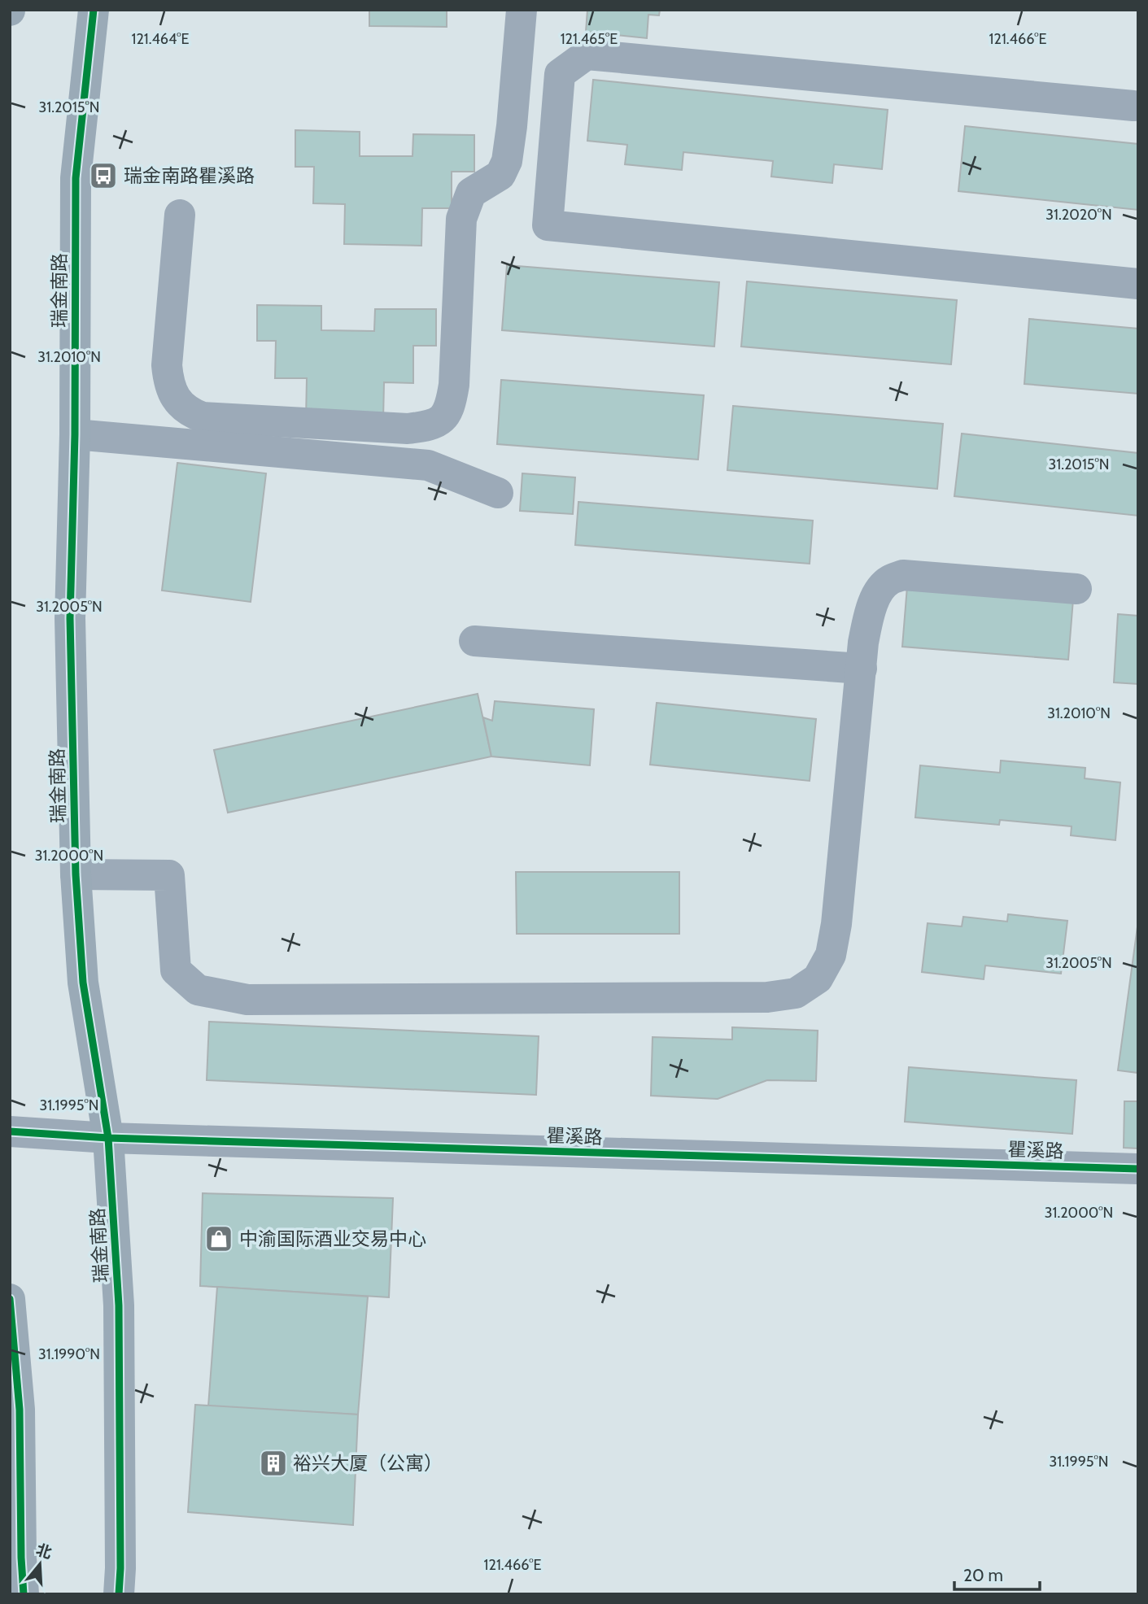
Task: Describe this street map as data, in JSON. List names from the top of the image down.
{
  "streets": {
    "main road": ["瑞金南路"],
    "street": ["瞿溪路"]
  },
  "crossings": [
    ["瑞金南路", "瞿溪路"]
  ],
  "places": {
    "bus stop": ["瑞金南路瞿溪路"],
    "shop": ["中渝国际酒业交易中心"],
    "building": ["裕兴大厦（公寓）"]
  },
  "scale_bar": "20 m",
  "north": "top",
  "coordinates": [
    "121.464°E",
    "121.465°E",
    "121.466°E",
    "31.2015°N",
    "31.2020°N",
    "31.2010°N",
    "31.2005°N",
    "31.2000°N",
    "31.1995°N",
    "31.1990°N"
  ]
}
